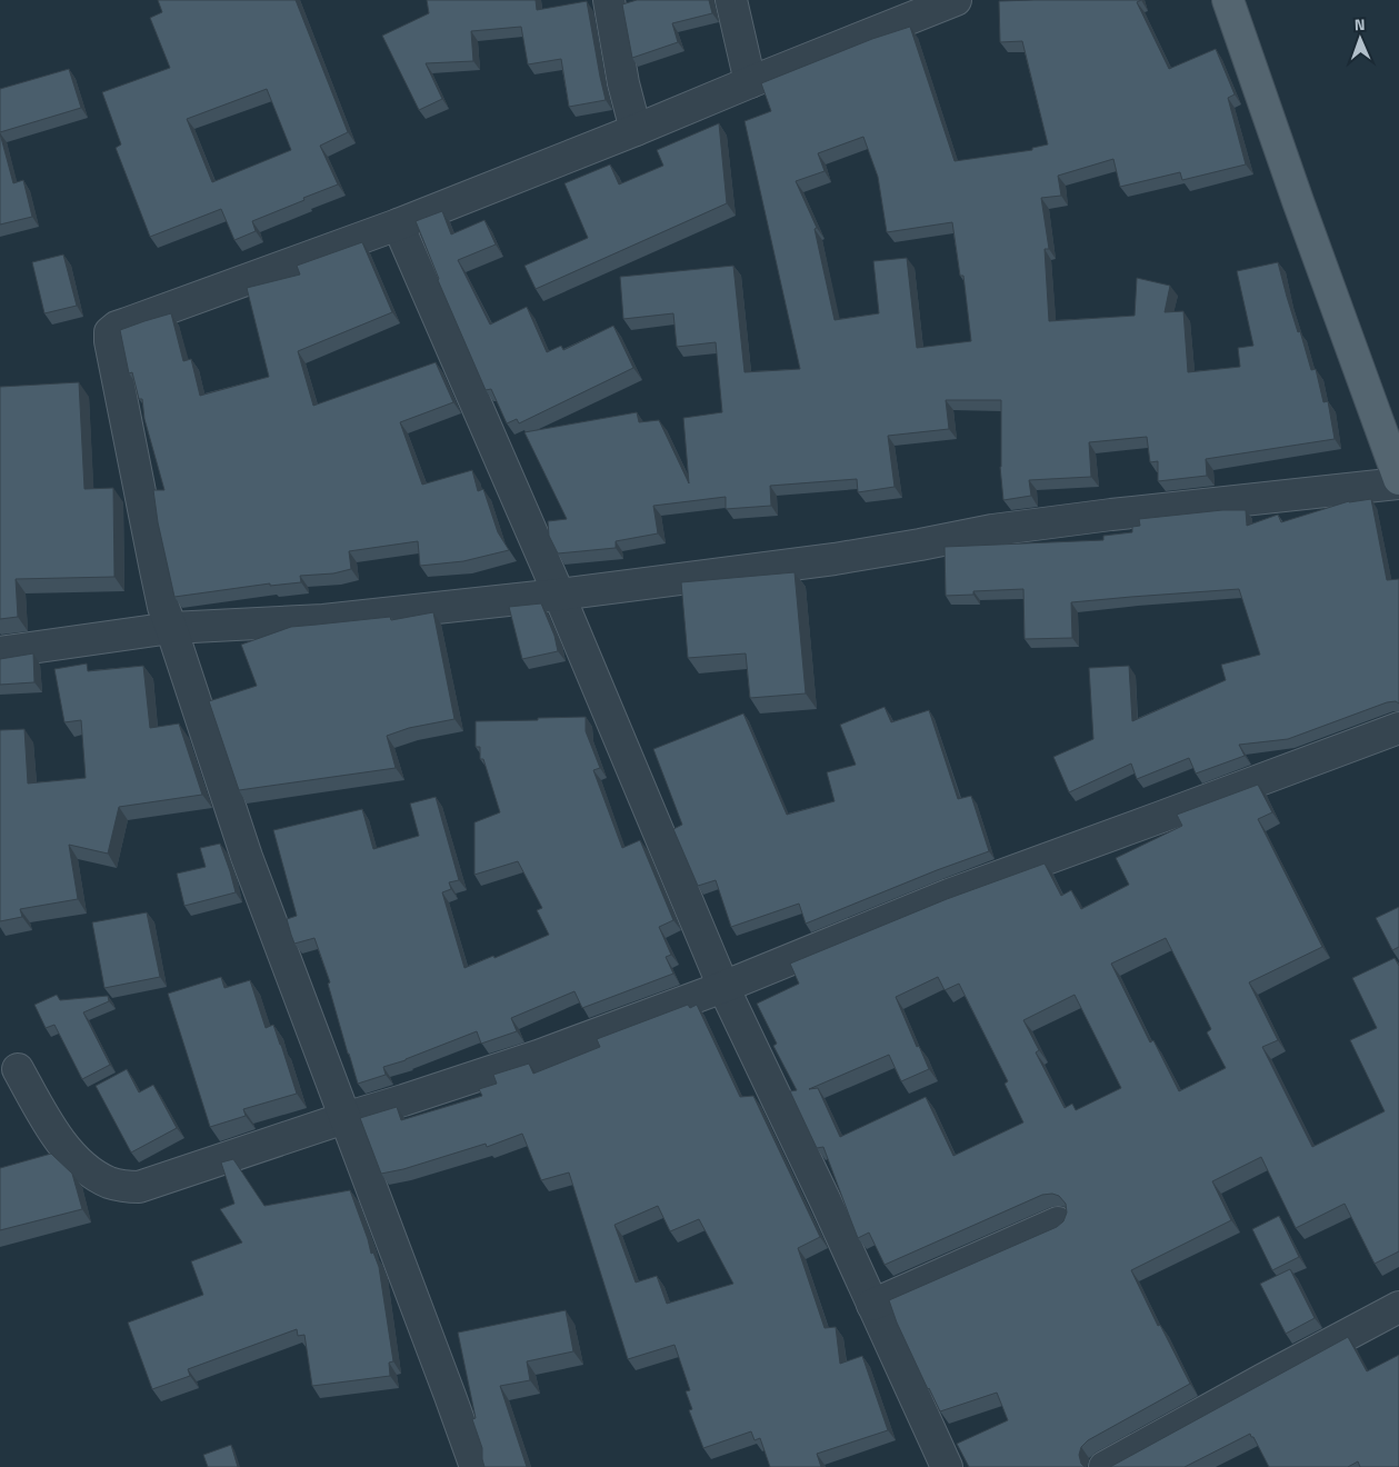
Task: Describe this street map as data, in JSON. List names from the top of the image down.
{
  "north": "top"
}
